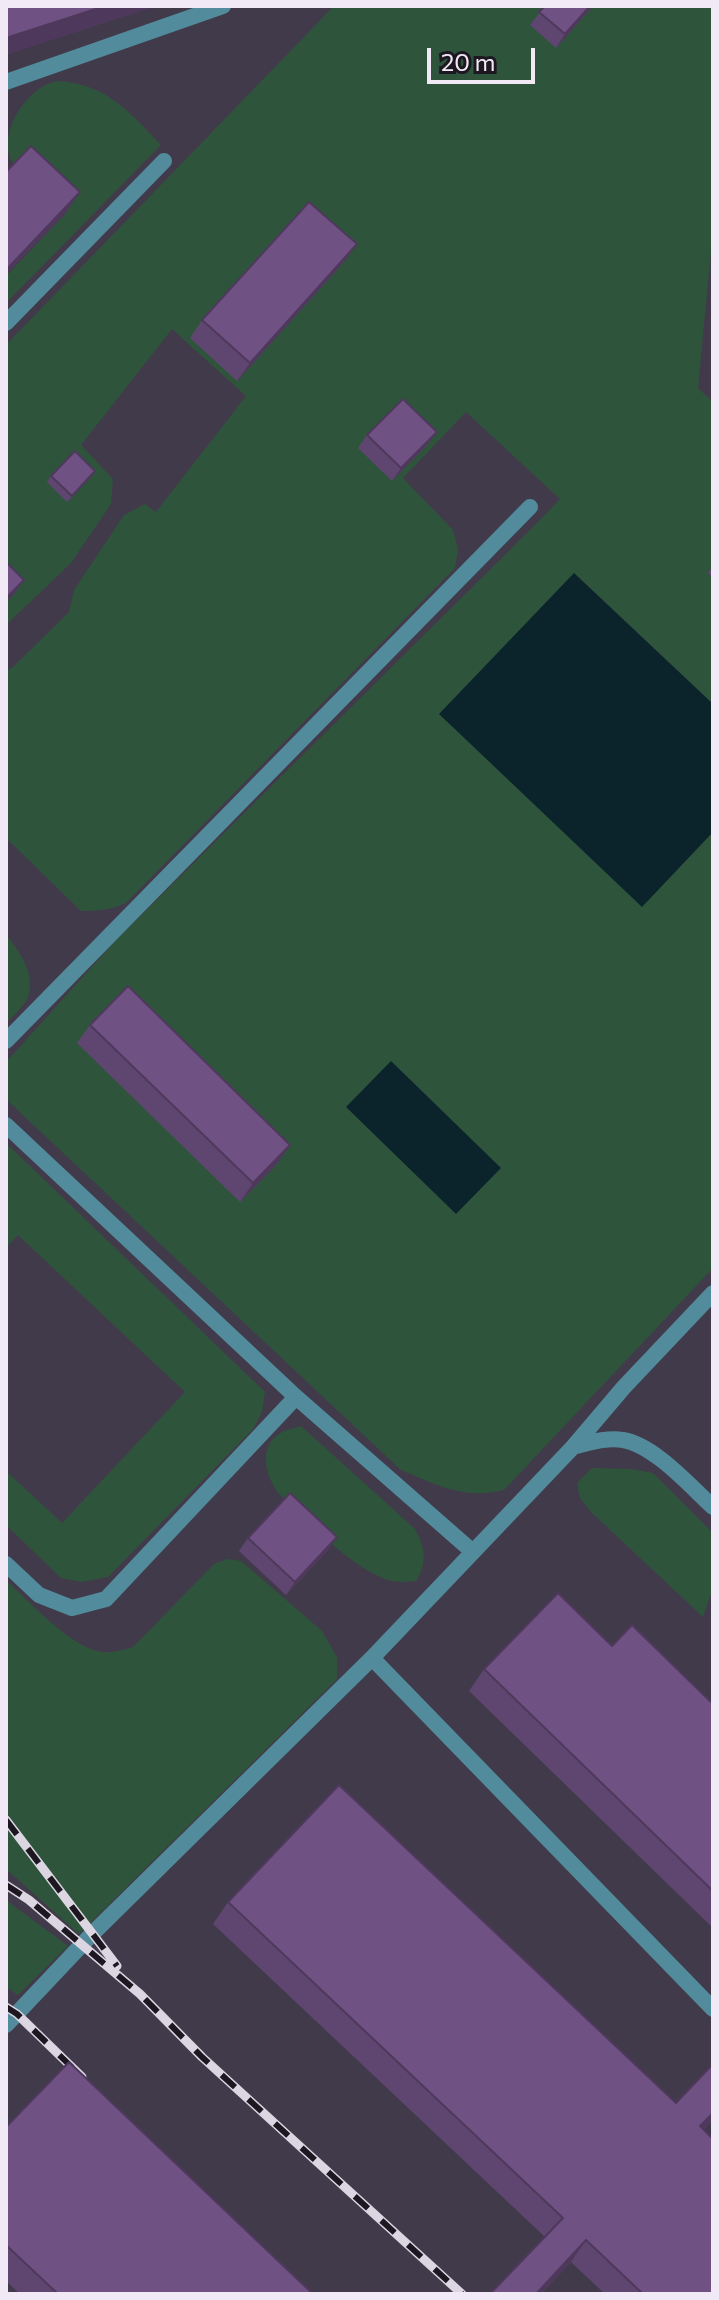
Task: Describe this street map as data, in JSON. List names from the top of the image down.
{
  "scale_bar": "20 m"
}
